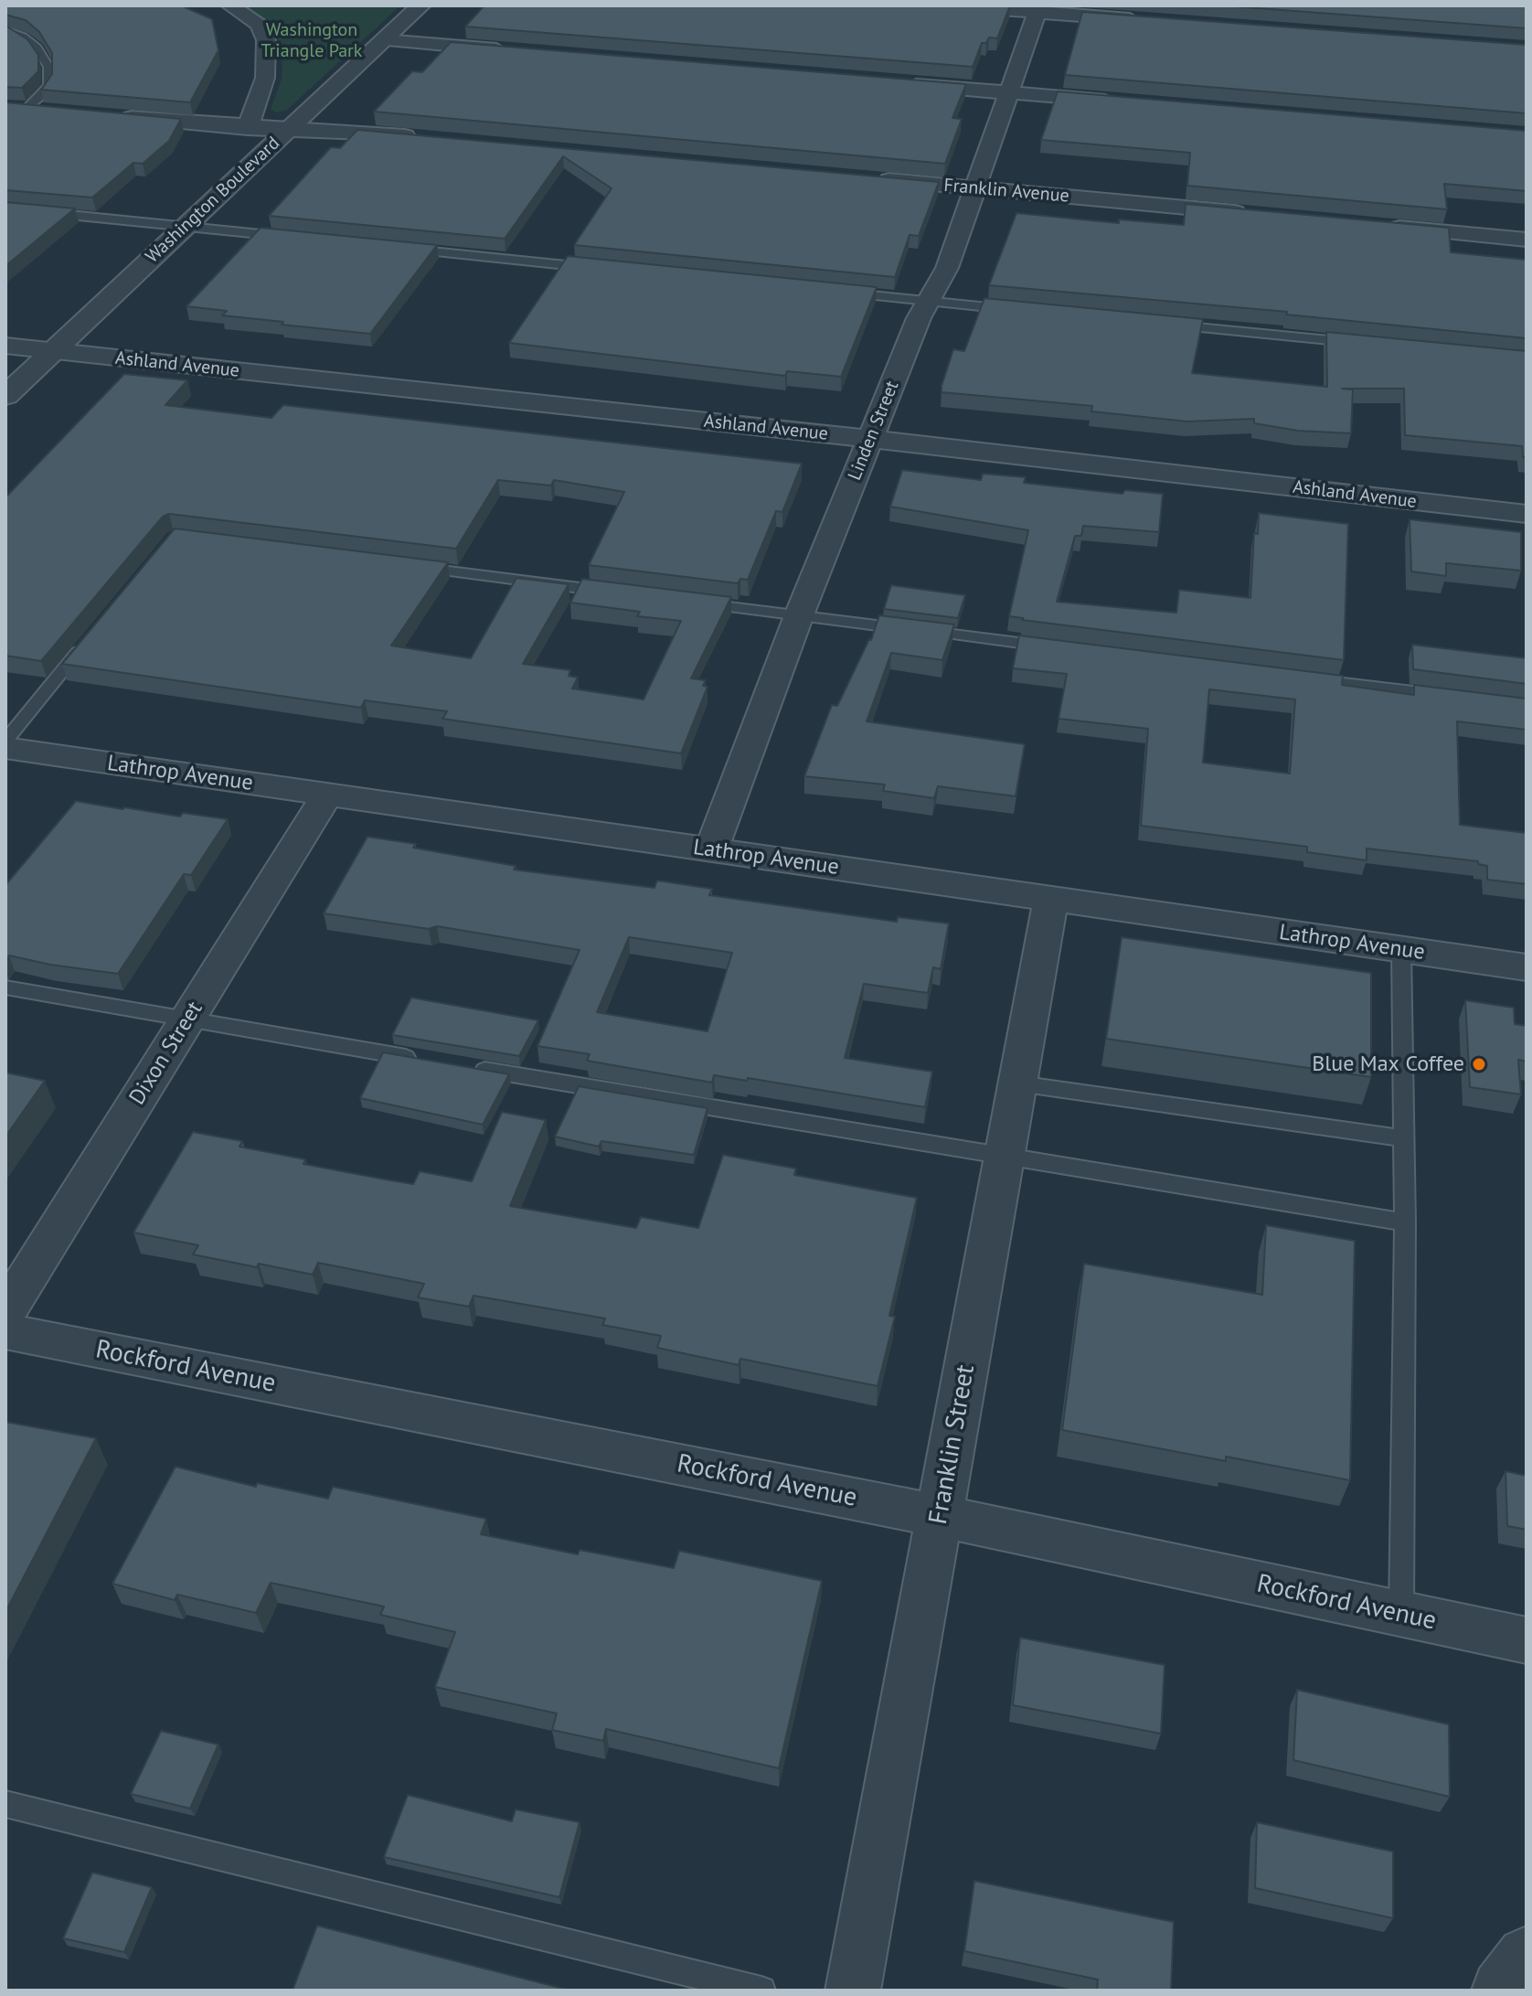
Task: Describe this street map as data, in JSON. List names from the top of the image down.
{
  "streets": {
    "street": [
      "Franklin Avenue",
      "Washington Boulevard",
      "Ashland Avenue",
      "Linden Street",
      "Lathrop Avenue",
      "Dixon Street",
      "Rockford Avenue",
      "Franklin Street"
    ]
  },
  "crossings": [
    ["Franklin Avenue", "Linden Street"],
    ["Washington Boulevard", "Ashland Avenue"],
    ["Ashland Avenue", "Linden Street"],
    ["Linden Street", "Lathrop Avenue"],
    ["Lathrop Avenue", "Dixon Street"],
    ["Lathrop Avenue", "Franklin Street"],
    ["Rockford Avenue", "Franklin Street"]
  ],
  "parks": ["Washington Triangle Park"],
  "places": ["Blue Max Coffee"]
}
